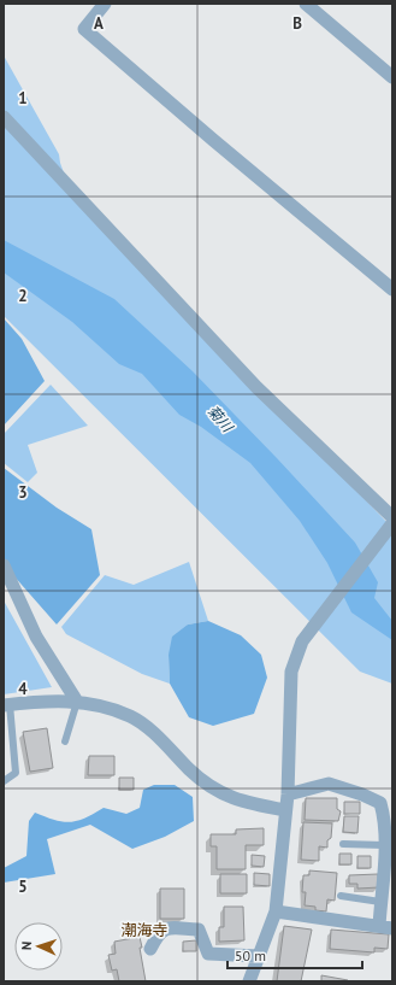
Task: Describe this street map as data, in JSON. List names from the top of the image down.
{
  "districts": ["潮海寺"],
  "water": ["菊川"],
  "scale_bar": "50 m",
  "north": "left",
  "grid": {
    "columns": ["A", "B"],
    "rows": [
      "1",
      "2",
      "3",
      "4",
      "5"
    ]
  }
}
